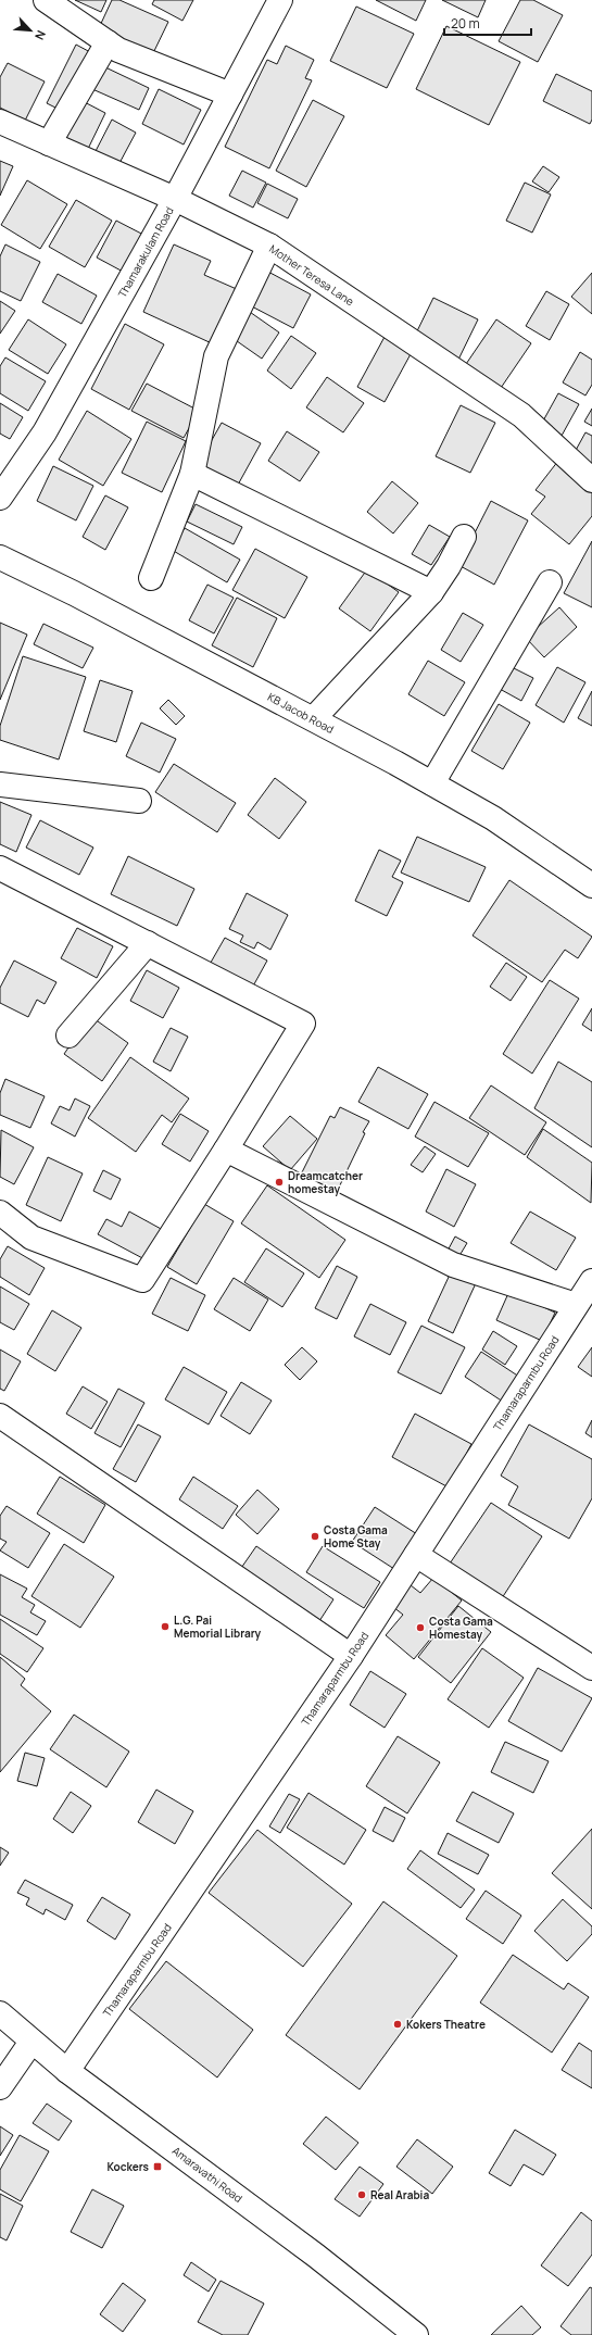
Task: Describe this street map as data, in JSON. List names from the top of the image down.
{
  "streets": {
    "street": [
      "Thamarakulam Road",
      "Mother Teresa Lane",
      "KB Jacob Road",
      "Thamaraparmbu Road",
      "Amaravathi Road"
    ]
  },
  "crossings": [
    ["Thamarakulam Road", "Mother Teresa Lane"],
    ["Thamaraparmbu Road", "Amaravathi Road"]
  ],
  "places": {
    "other": [
      "Dreamcatcher homestay",
      "Costa Gama Home Stay",
      "L.G. Pai Memorial Library",
      "Costa Gama Homestay",
      "Kokers Theatre",
      "Real Arabia"
    ],
    "transit": ["Kockers"]
  },
  "scale_bar": "20 m",
  "north": "bottom right"
}
